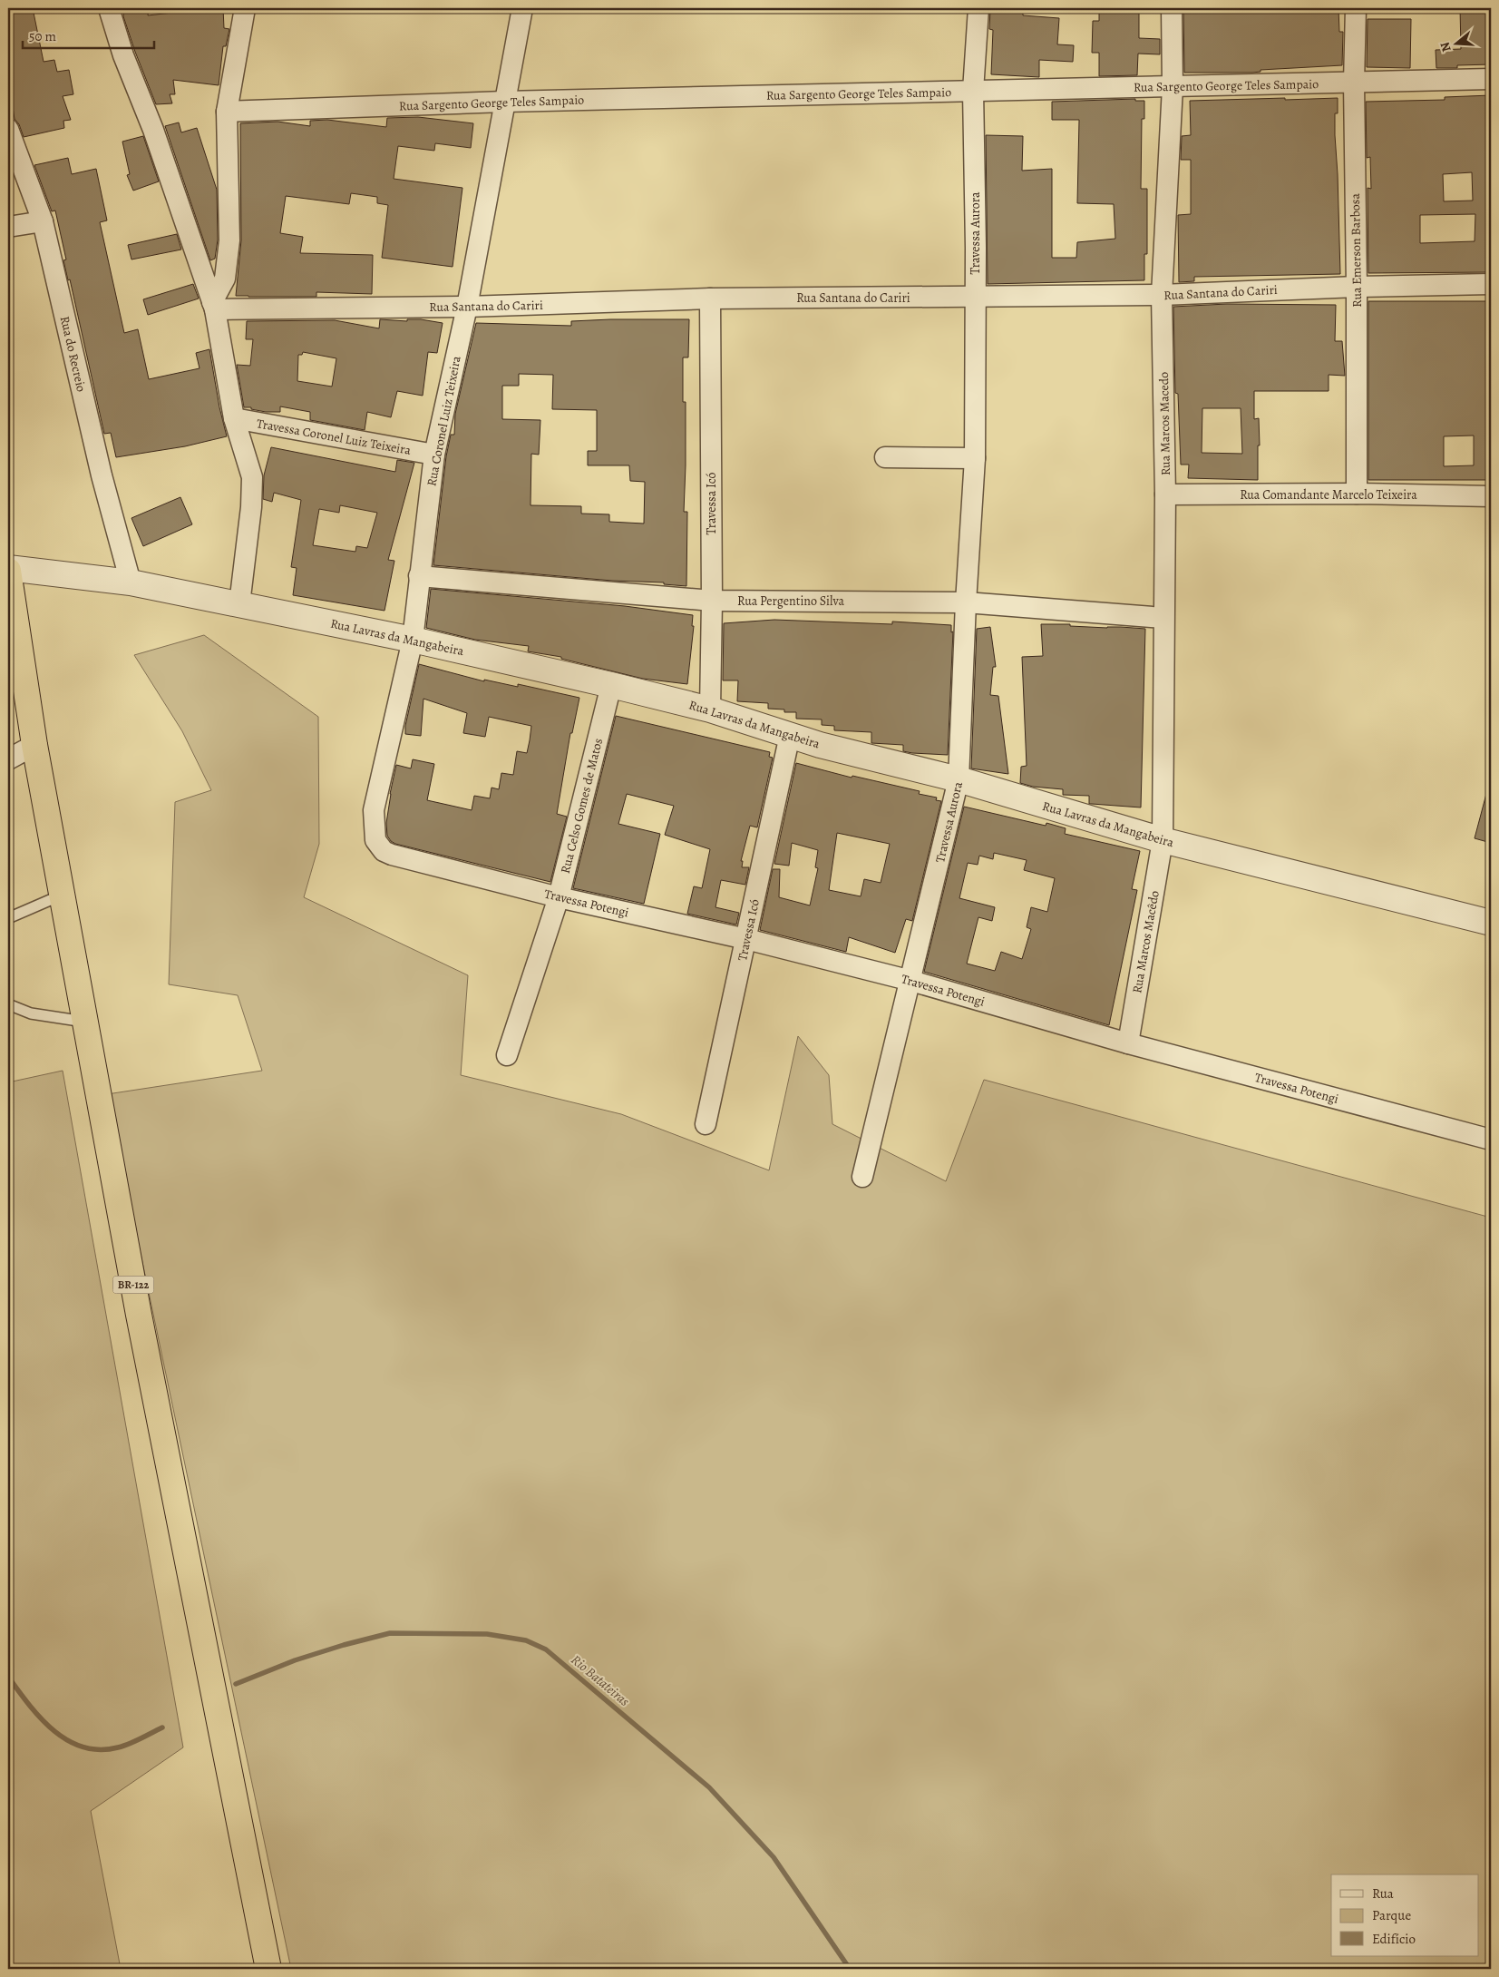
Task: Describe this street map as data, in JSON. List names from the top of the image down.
{
  "streets": {
    "highway": ["BR-122"],
    "street": [
      "Rua Sargento George Teles Sampaio",
      "Travessa Aurora",
      "Rua Emerson Barbosa",
      "Rua Santana do Cariri",
      "Rua do Recreio",
      "Rua Coronel Luiz Teixeira",
      "Rua Marcos Macedo",
      "Travessa Coronel Luiz Teixeira",
      "Rua Comandante Marcelo Teixeira",
      "Travessa Icó",
      "Rua Pergentino Silva",
      "Rua Lavras da Mangabeira",
      "Rua Celso Gomes de Matos",
      "Travessa Potengi",
      "Rua Marcos Macêdo"
    ]
  },
  "crossings": [
    ["Rua Sargento George Teles Sampaio", "Travessa Aurora"],
    ["Rua Sargento George Teles Sampaio", "Rua Emerson Barbosa"],
    ["Rua Sargento George Teles Sampaio", "Rua Coronel Luiz Teixeira"],
    ["Rua Sargento George Teles Sampaio", "Rua Marcos Macedo"],
    ["Travessa Aurora", "Rua Santana do Cariri"],
    ["Travessa Aurora", "Rua Pergentino Silva"],
    ["Travessa Aurora", "Rua Lavras da Mangabeira"],
    ["Travessa Aurora", "Travessa Potengi"],
    ["Rua Emerson Barbosa", "Rua Santana do Cariri"],
    ["Rua Emerson Barbosa", "Rua Comandante Marcelo Teixeira"],
    ["Rua Santana do Cariri", "Rua Coronel Luiz Teixeira"],
    ["Rua Santana do Cariri", "Rua Marcos Macedo"],
    ["Rua Santana do Cariri", "Travessa Icó"],
    ["Rua do Recreio", "Rua Lavras da Mangabeira"],
    ["Rua Coronel Luiz Teixeira", "Travessa Coronel Luiz Teixeira"],
    ["Rua Coronel Luiz Teixeira", "Rua Pergentino Silva"],
    ["Rua Coronel Luiz Teixeira", "Rua Lavras da Mangabeira"],
    ["Rua Coronel Luiz Teixeira", "Travessa Potengi"],
    ["Rua Marcos Macedo", "Rua Comandante Marcelo Teixeira"],
    ["Rua Marcos Macedo", "Rua Pergentino Silva"],
    ["Rua Marcos Macedo", "Rua Lavras da Mangabeira"],
    ["Rua Marcos Macedo", "Rua Marcos Macêdo"],
    ["Travessa Icó", "Rua Pergentino Silva"],
    ["Travessa Icó", "Rua Lavras da Mangabeira"],
    ["Travessa Icó", "Travessa Potengi"],
    ["Rua Lavras da Mangabeira", "Rua Celso Gomes de Matos"],
    ["Rua Lavras da Mangabeira", "Rua Marcos Macêdo"],
    ["Rua Lavras da Mangabeira", "BR-122"],
    ["Rua Celso Gomes de Matos", "Travessa Potengi"],
    ["Travessa Potengi", "Rua Marcos Macêdo"]
  ],
  "water": ["Rio Batateiras"],
  "legend": ["Rua", "Parque", "Edifício"],
  "scale_bar": "50 m",
  "north": "left"
}
